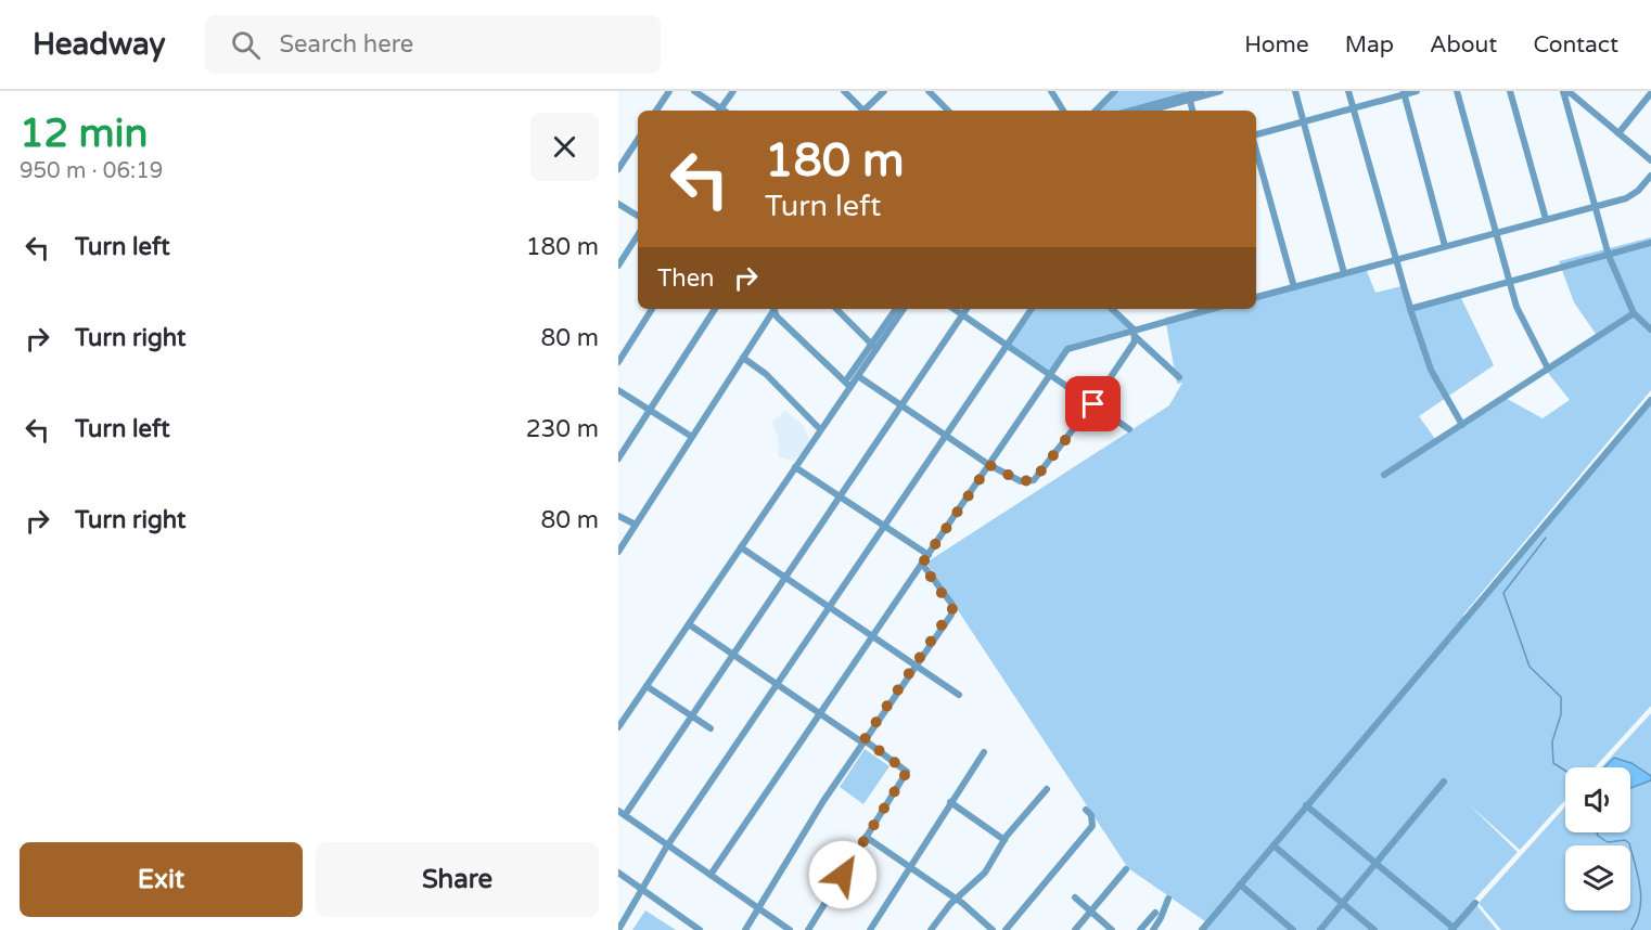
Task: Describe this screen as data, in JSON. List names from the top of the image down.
{
  "page": {
    "header": "Headway",
    "search": "Search here",
    "nav": [
      "Home",
      "Map",
      "About",
      "Contact"
    ],
    "heading": ["12 min", "950 m · 06:19"],
    "turn": ["180 m", "Turn left"],
    "list": [
      {
        "name": "Turn left",
        "value": "180 m"
      },
      {
        "name": "Turn right",
        "value": "80 m"
      },
      {
        "name": "Turn left",
        "value": "230 m"
      },
      {
        "name": "Turn right",
        "value": "80 m"
      }
    ],
    "then": "Then",
    "buttons": ["Exit", "Share"]
  }
}
